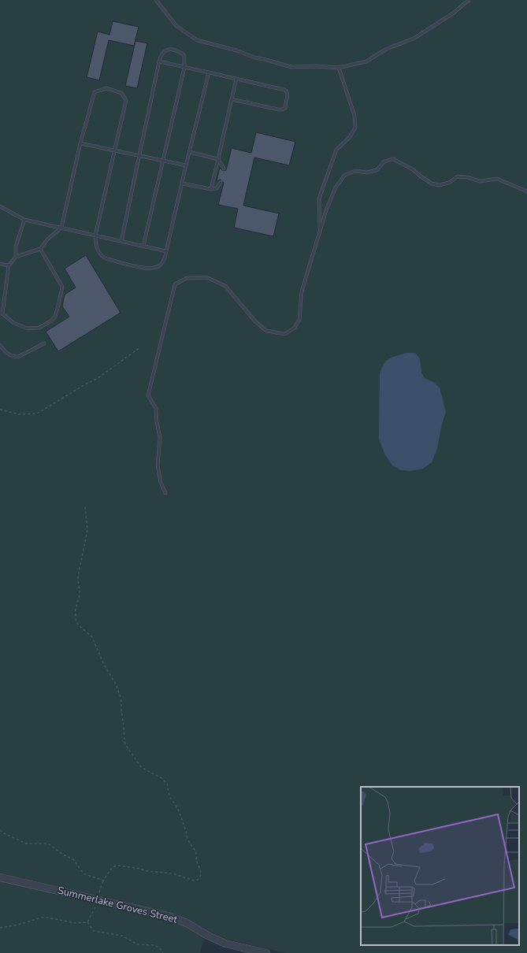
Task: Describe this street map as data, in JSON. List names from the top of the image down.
{
  "streets": {
    "street": ["Summerlake Groves Street"]
  }
}
